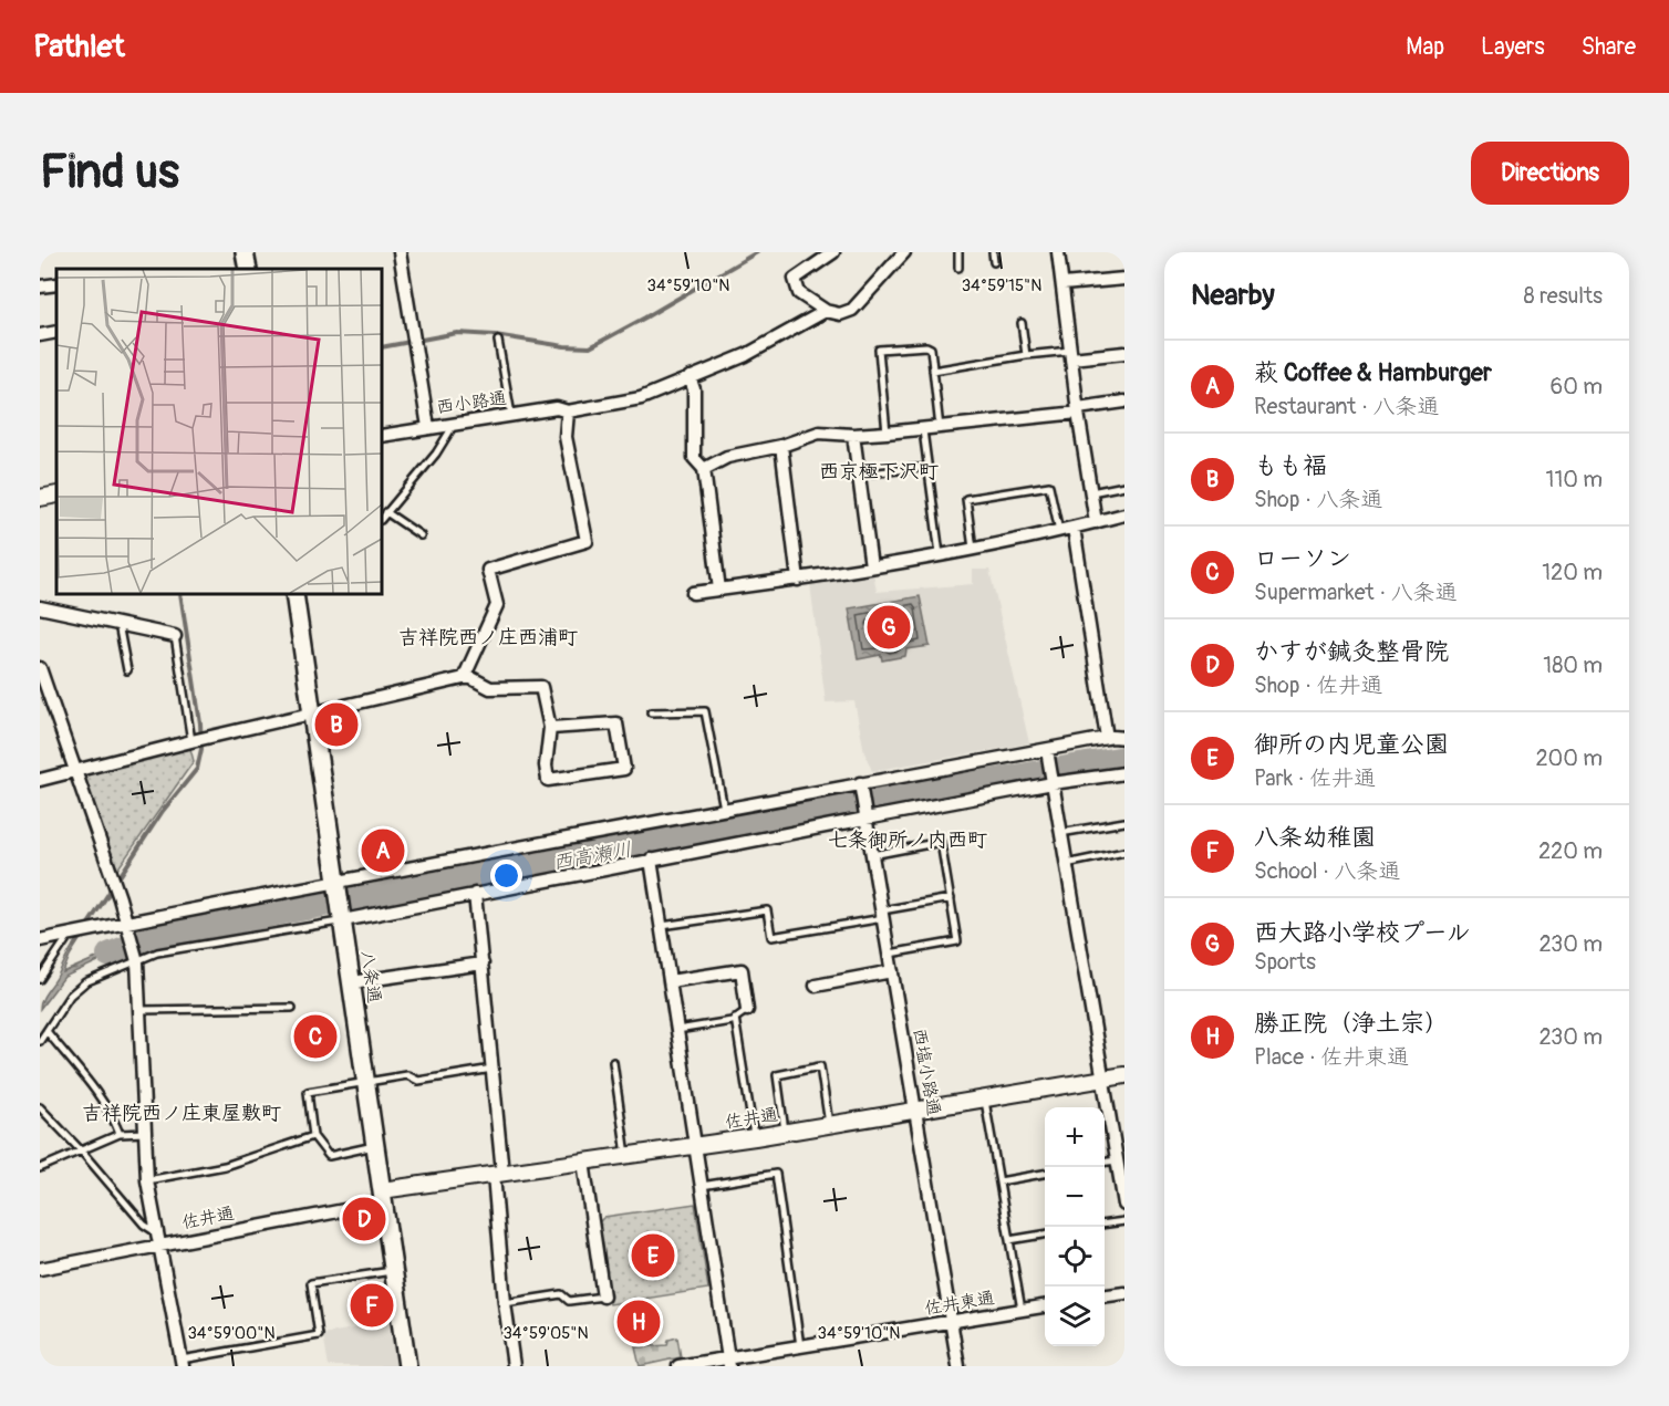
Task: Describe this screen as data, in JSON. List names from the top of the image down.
{
  "streets": {
    "main road": ["八条通"],
    "street": [
      "西小路通",
      "西塩小路通",
      "佐井通",
      "佐井東通"
    ]
  },
  "crossings": [
    ["八条通", "佐井通"],
    ["西塩小路通", "佐井通"],
    ["西塩小路通", "佐井東通"]
  ],
  "districts": [
    "西京極下沢町",
    "吉祥院西ノ庄西浦町",
    "七条御所ノ内西町",
    "吉祥院西ノ庄東屋敷町"
  ],
  "water": ["西高瀬川"],
  "page": {
    "header": "Pathlet",
    "nav": ["Map", "Layers", "Share"],
    "buttons": "Directions",
    "title": "Find us",
    "heading": ["Nearby", "8 results"],
    "list": [
      {
        "mark": "A",
        "name": "萩 Coffee & Hamburger",
        "note": "Restaurant · 八条通",
        "value": "60 m"
      },
      {
        "mark": "B",
        "name": "もも福",
        "note": "Shop · 八条通",
        "value": "110 m"
      },
      {
        "mark": "C",
        "name": "ローソン",
        "note": "Supermarket · 八条通",
        "value": "120 m"
      },
      {
        "mark": "D",
        "name": "かすが鍼灸整骨院",
        "note": "Shop · 佐井通",
        "value": "180 m"
      },
      {
        "mark": "E",
        "name": "御所の内児童公園",
        "note": "Park · 佐井通",
        "value": "200 m"
      },
      {
        "mark": "F",
        "name": "八条幼稚園",
        "note": "School · 八条通",
        "value": "220 m"
      },
      {
        "mark": "G",
        "name": "西大路小学校プール",
        "note": "Sports",
        "value": "230 m"
      },
      {
        "mark": "H",
        "name": "勝正院（浄土宗）",
        "note": "Place · 佐井東通",
        "value": "230 m"
      }
    ],
    "pins": [
      "G",
      "B",
      "A",
      "C",
      "D",
      "E",
      "F",
      "H"
    ],
    "map_buttons": ["+", "−"]
  },
  "coordinates": [
    "34°59'10\"N",
    "34°59'15\"N",
    "34°59'00\"N",
    "34°59'05\"N"
  ]
}
